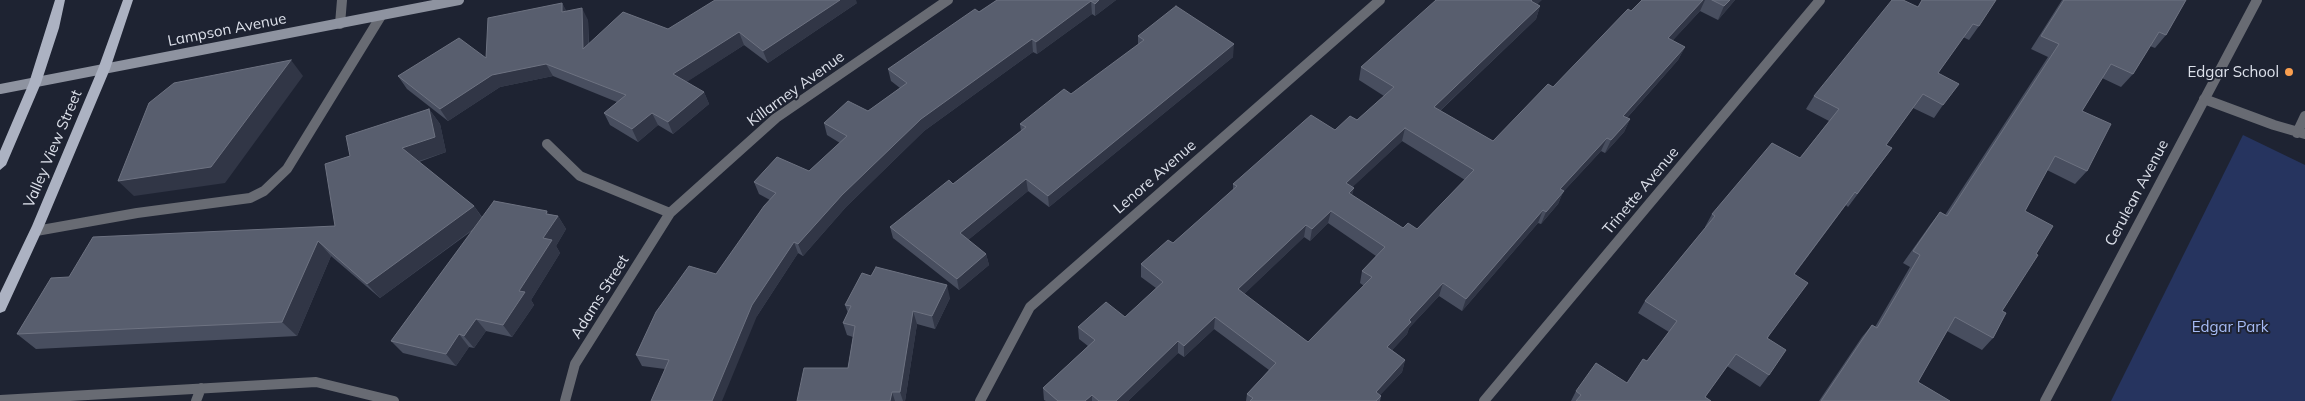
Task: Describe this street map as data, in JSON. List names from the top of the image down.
{
  "streets": {
    "main road": ["Lampson Avenue", "Valley View Street"],
    "street": [
      "Killarney Avenue",
      "Lenore Avenue",
      "Trinette Avenue",
      "Cerulean Avenue",
      "Adams Street"
    ]
  },
  "crossings": [
    ["Lampson Avenue", "Valley View Street"],
    ["Killarney Avenue", "Adams Street"]
  ],
  "parks": ["Edgar Park"],
  "places": ["Edgar School"]
}
